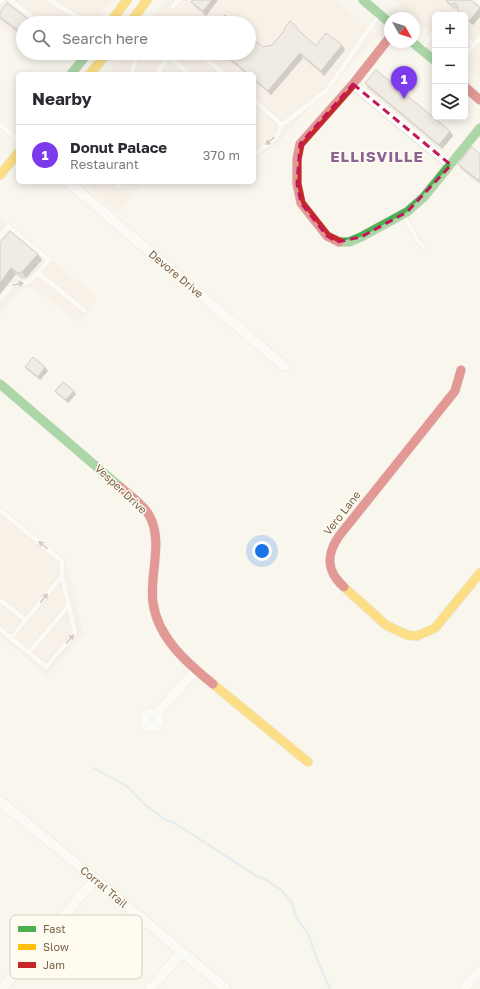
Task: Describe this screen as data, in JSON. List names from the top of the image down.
{
  "streets": {
    "main road": ["Vesper Drive", "Vero Lane"],
    "street": ["Devore Drive", "Corral Trail"]
  },
  "districts": ["ELLISVILLE"],
  "legend": ["Fast", "Slow", "Jam"],
  "north": "bottom right",
  "page": {
    "map_buttons": ["+", "−"],
    "search": "Search here",
    "pins": "1",
    "heading": "Nearby",
    "list": [
      {
        "mark": "1",
        "name": "Donut Palace",
        "note": "Restaurant",
        "value": "370 m"
      }
    ]
  }
}
